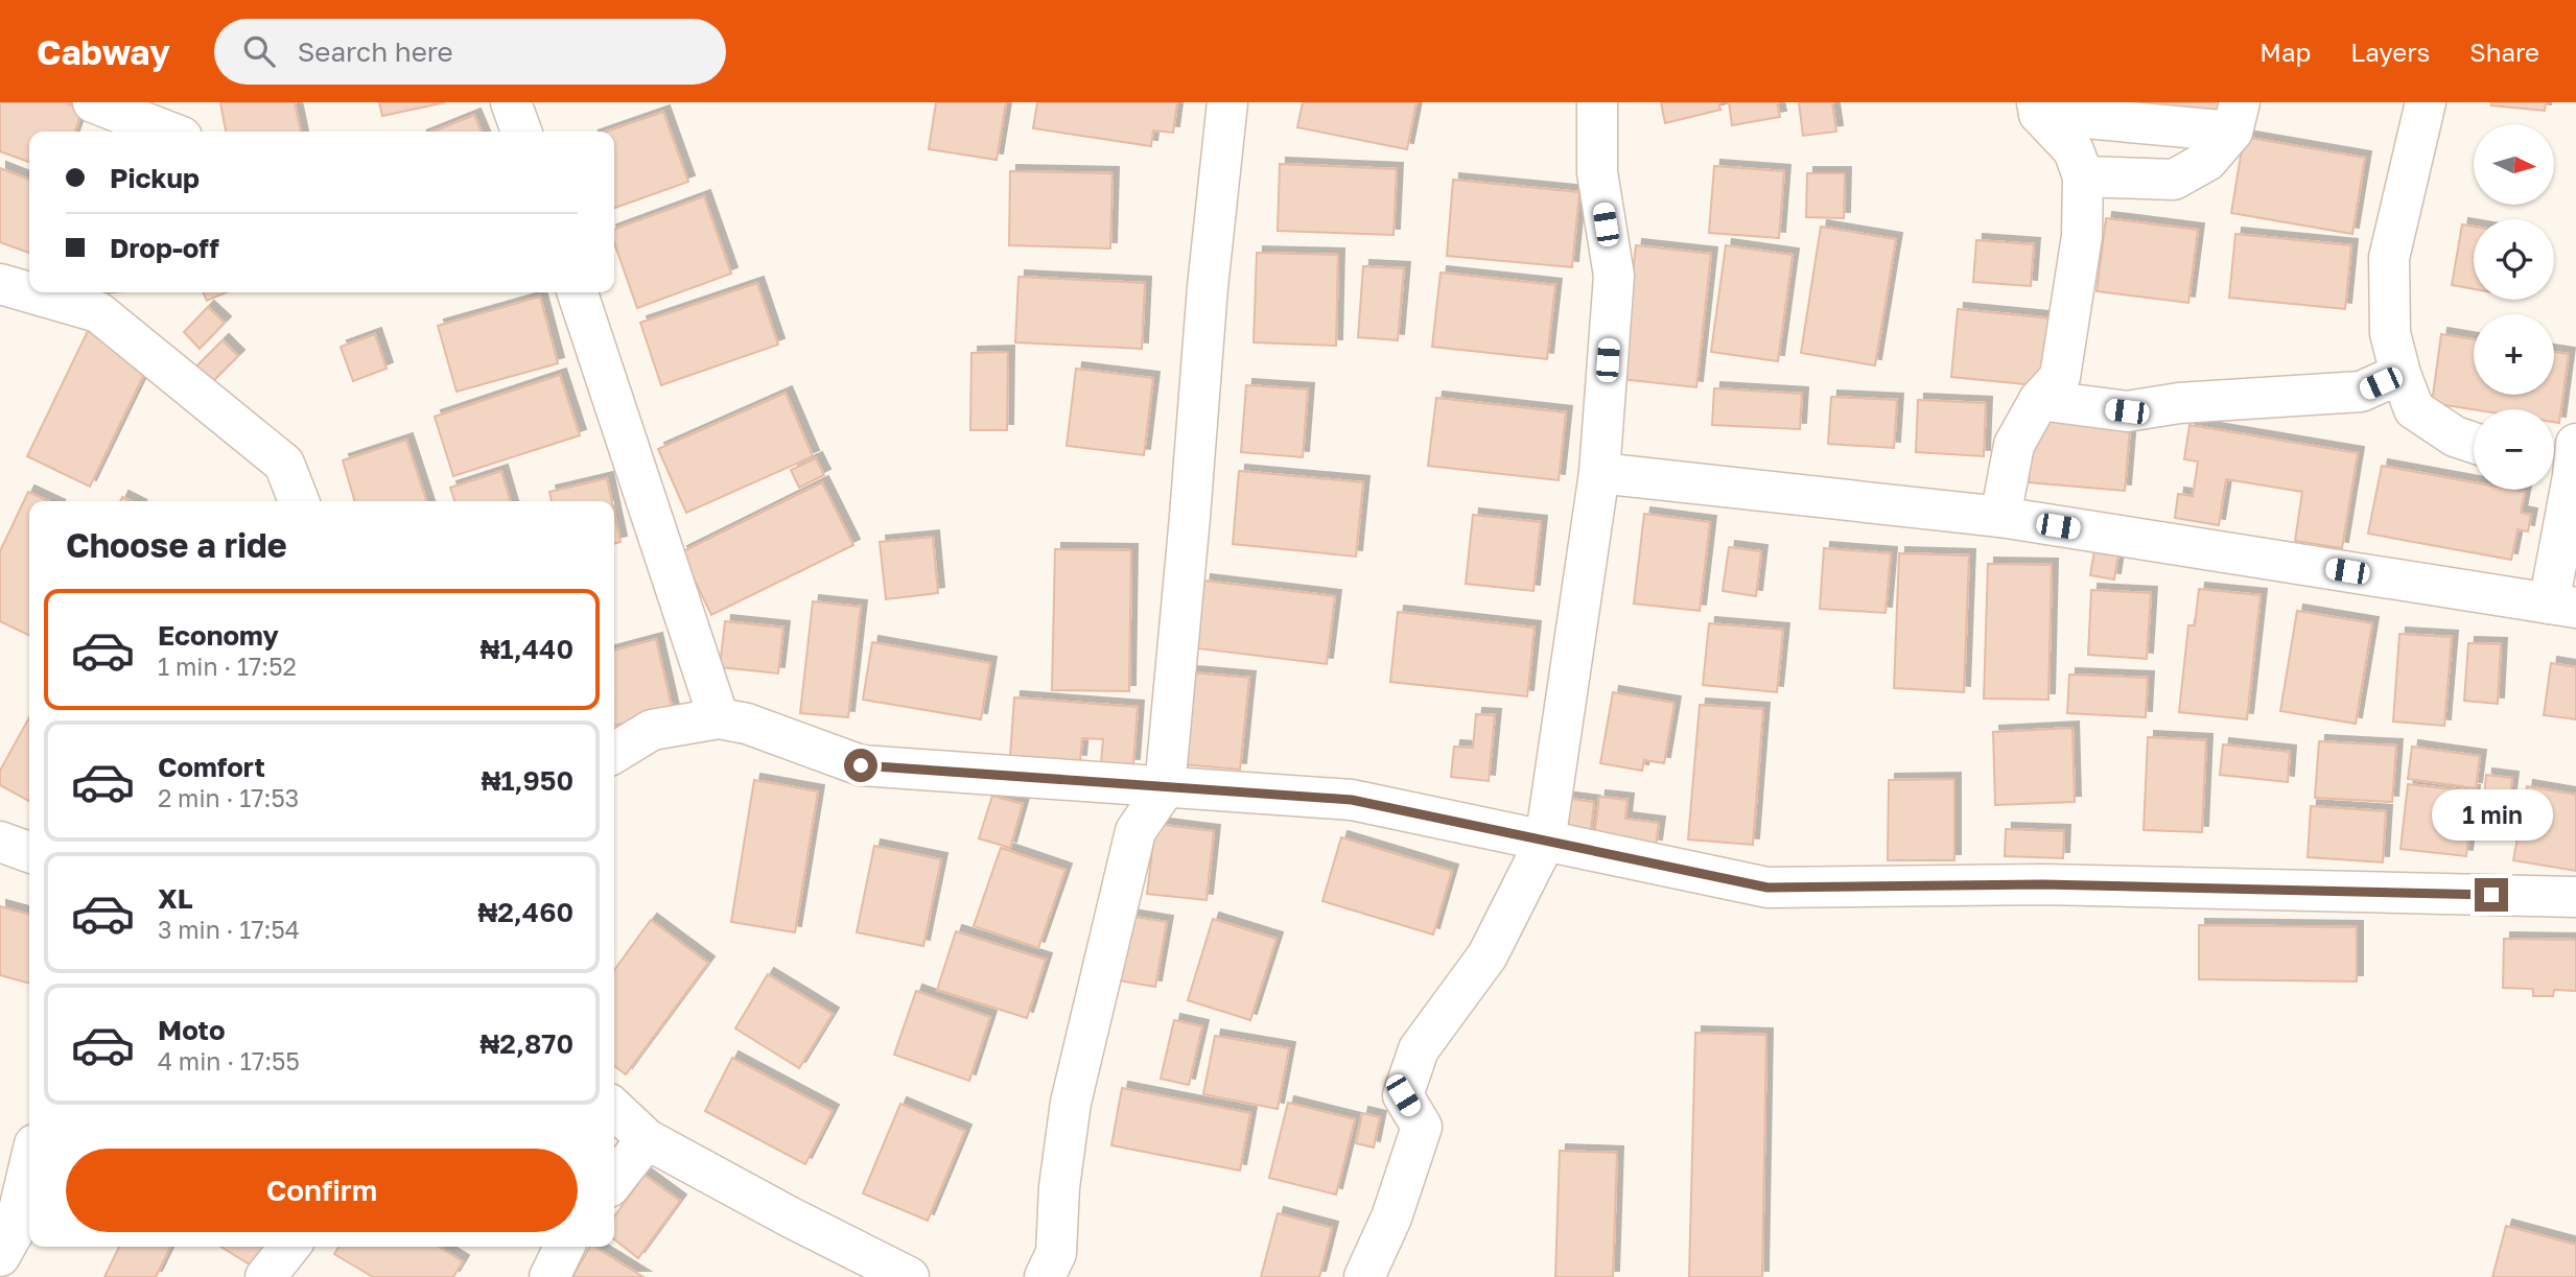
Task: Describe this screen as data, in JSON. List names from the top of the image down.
{
  "north": "right",
  "page": {
    "header": "Cabway",
    "search": "Search here",
    "nav": ["Map", "Layers", "Share"],
    "map_buttons": ["+", "−"],
    "banner": ["Pickup", "Drop-off"],
    "heading": "Choose a ride",
    "list": [
      {
        "name": "Economy",
        "note": "1 min · 17:52",
        "value": "₦1,440"
      },
      {
        "name": "Comfort",
        "note": "2 min · 17:53",
        "value": "₦1,950"
      },
      {
        "name": "XL",
        "note": "3 min · 17:54",
        "value": "₦2,460"
      },
      {
        "name": "Moto",
        "note": "4 min · 17:55",
        "value": "₦2,870"
      }
    ],
    "bubble": "1 min",
    "buttons": "Confirm"
  }
}
